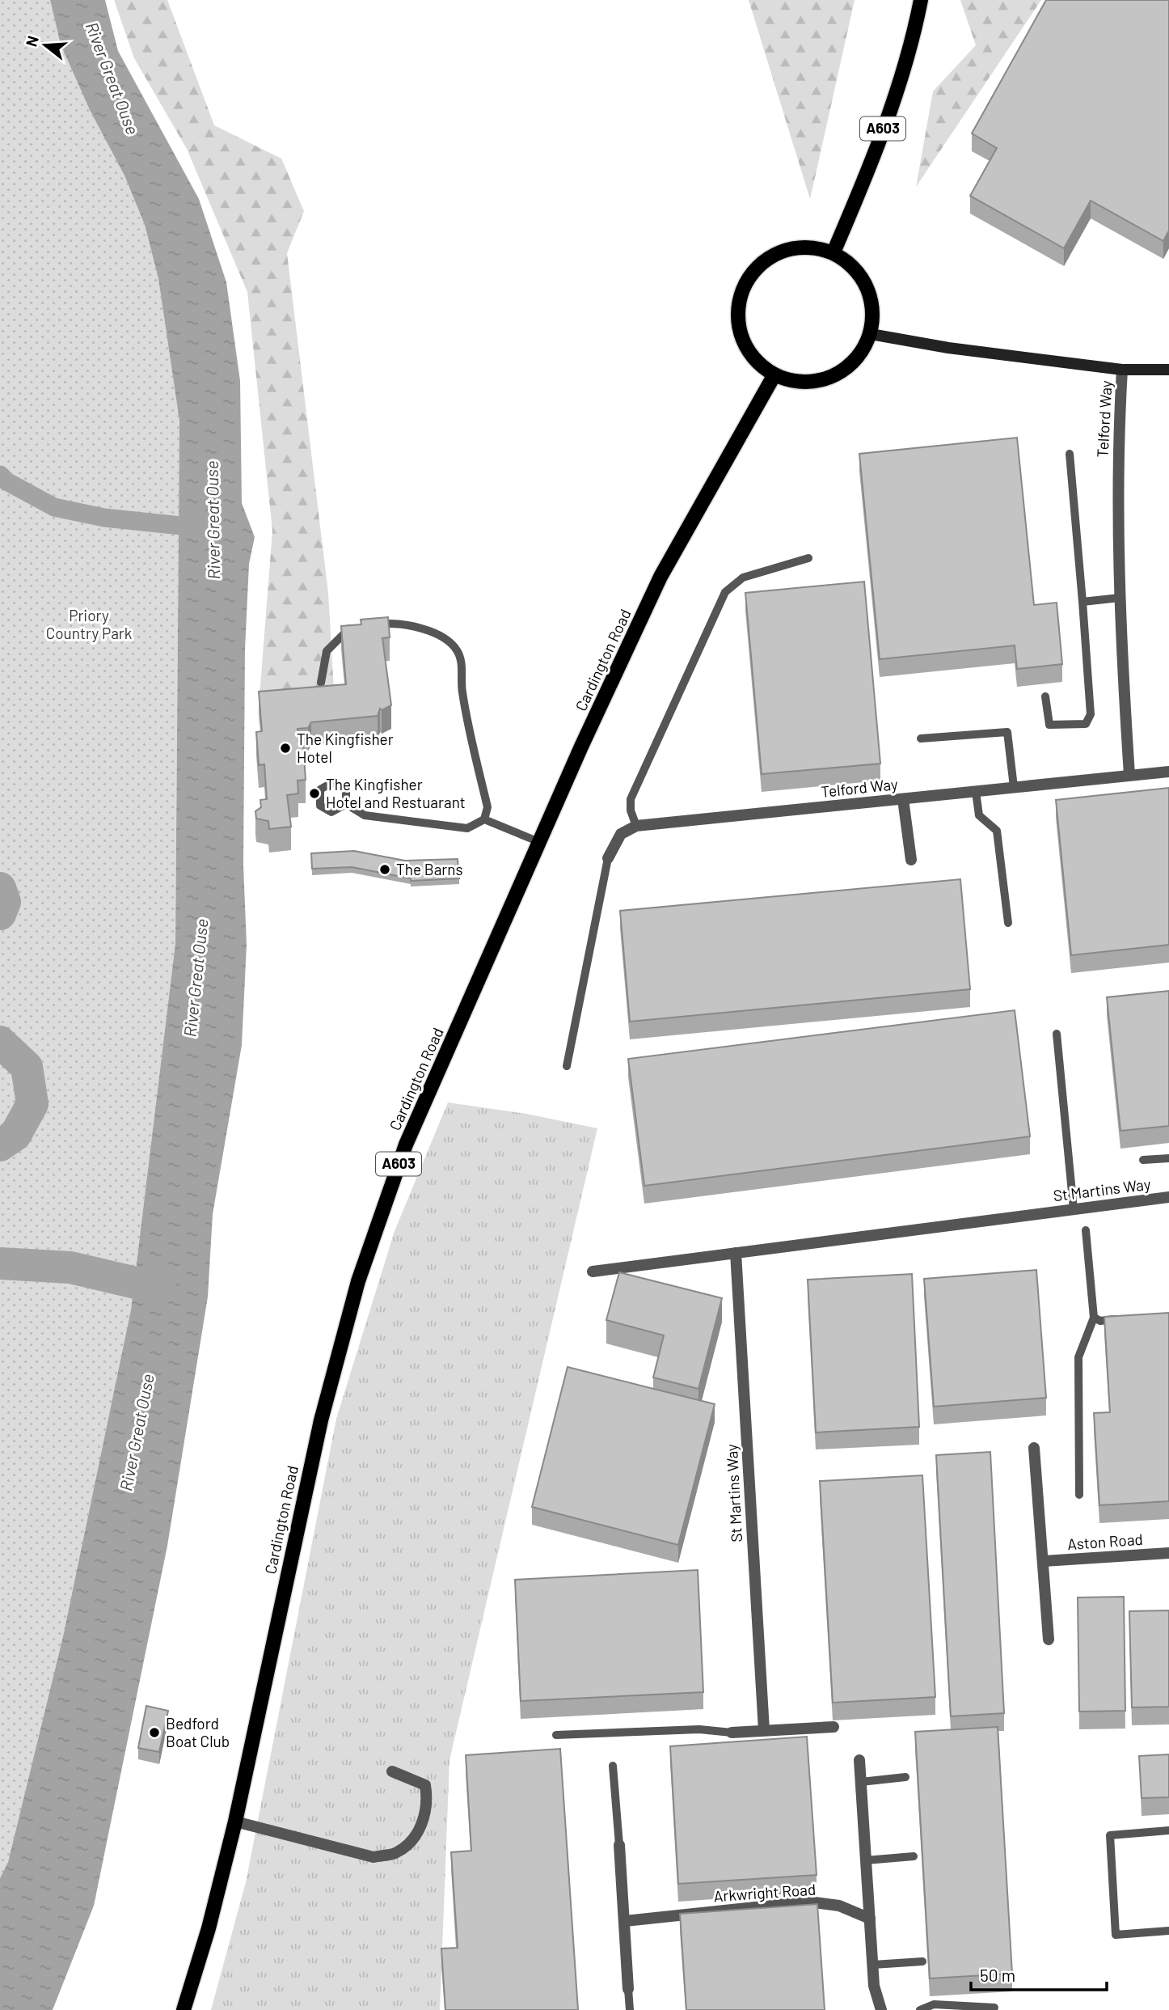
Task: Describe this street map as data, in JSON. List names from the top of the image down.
{
  "streets": {
    "main road": ["A603", "Cardington Road"],
    "street": [
      "Telford Way",
      "St Martins Way",
      "Aston Road",
      "Arkwright Road"
    ]
  },
  "crossings": [
    ["A603", "Cardington Road"]
  ],
  "water": ["River Great Ouse"],
  "parks": ["Priory Country Park"],
  "places": [
    "The Kingfisher Hotel",
    "The Kingfisher Hotel and Restuarant",
    "The Barns",
    "Bedford Boat Club"
  ],
  "scale_bar": "50 m",
  "north": "left"
}
